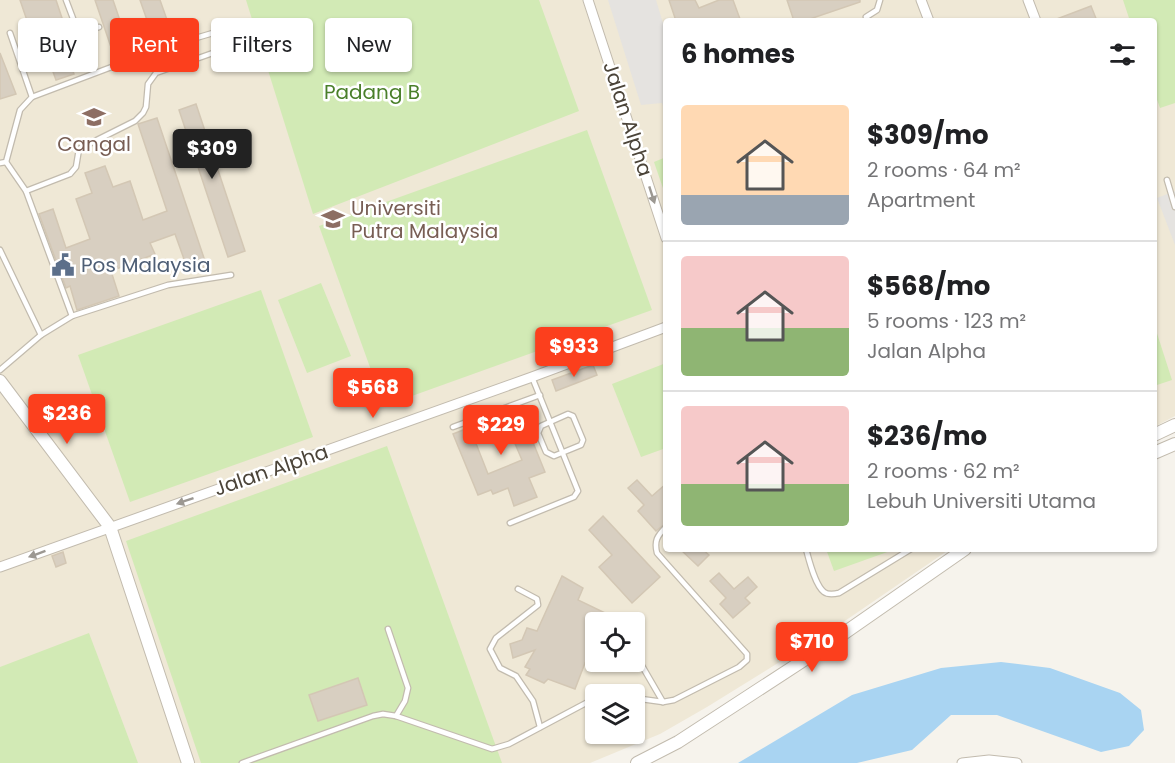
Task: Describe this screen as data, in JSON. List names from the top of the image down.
{
  "streets": {
    "street": ["Jalan Alpha"]
  },
  "parks": ["Padang B"],
  "places": {
    "school or university": ["Cangal", "Universiti Putra Malaysia"],
    "public building": ["Pos Malaysia"]
  },
  "page": {
    "chip": [
      "Buy",
      "Rent",
      "Filters",
      "New"
    ],
    "heading": "6 homes",
    "list": [
      {
        "name": "$309/mo",
        "note": "2 rooms · 64 m² · Apartment"
      },
      {
        "name": "$568/mo",
        "note": "5 rooms · 123 m² · Jalan Alpha"
      },
      {
        "name": "$236/mo",
        "note": "2 rooms · 62 m² · Lebuh Universiti Utama"
      }
    ],
    "price": [
      "$309",
      "$933",
      "$568",
      "$236",
      "$229",
      "$710"
    ]
  }
}
